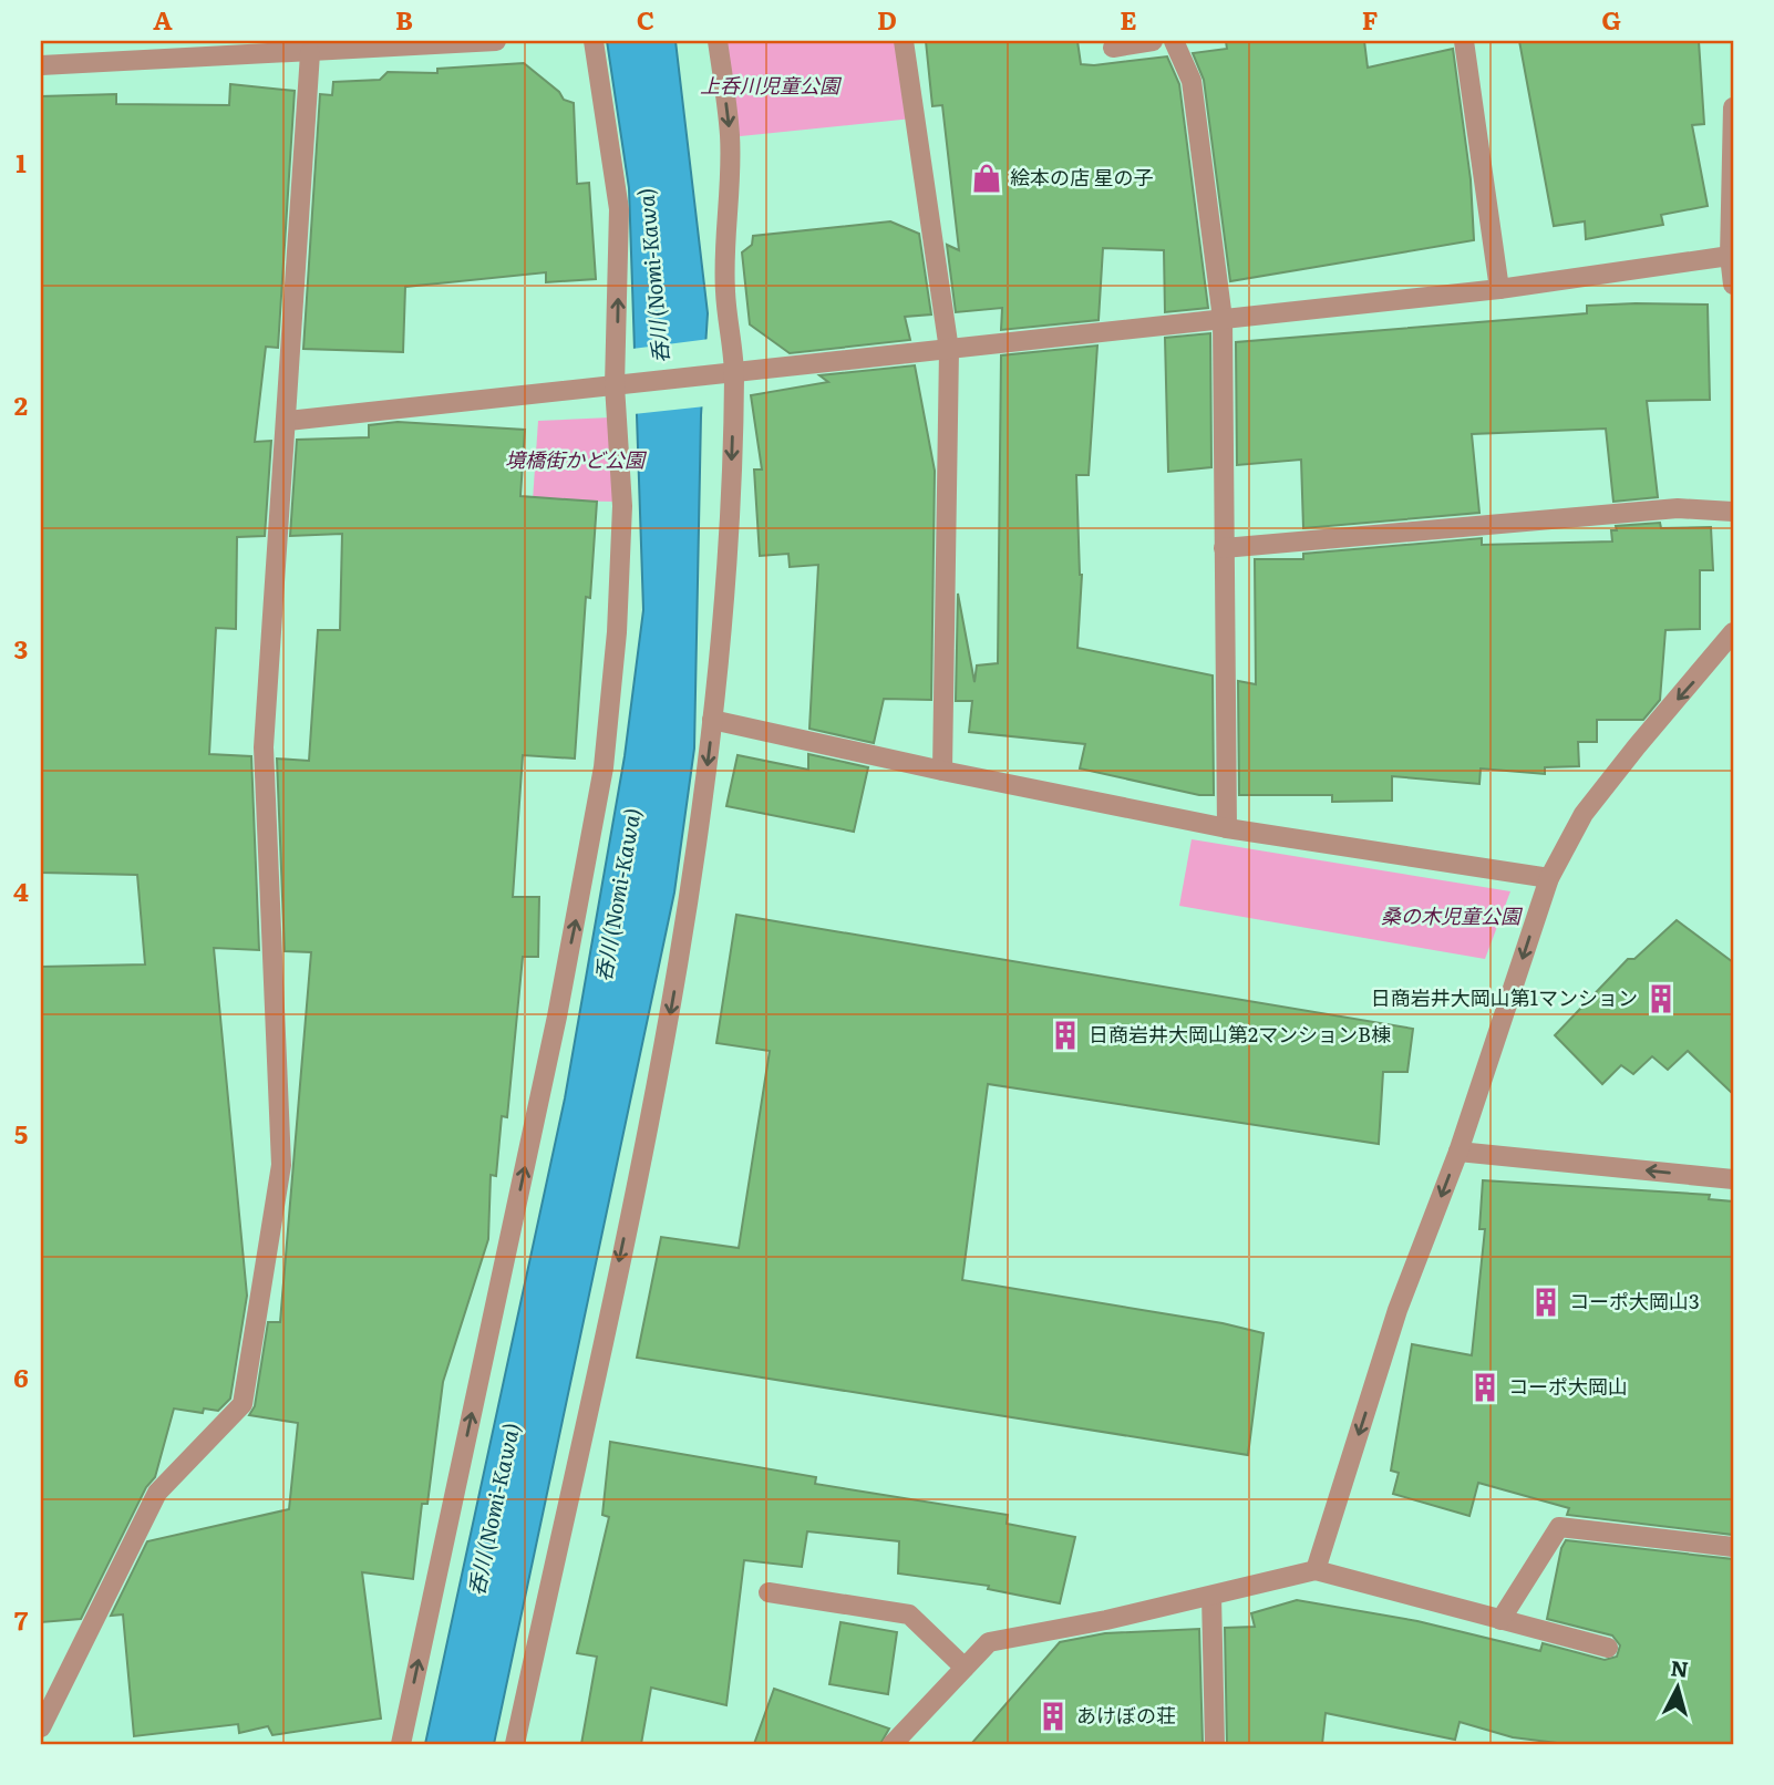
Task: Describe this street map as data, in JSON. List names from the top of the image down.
{
  "water": ["呑川 (Nomi-Kawa)"],
  "parks": ["上呑川児童公園", "境橋街かど公園", "桑の木児童公園"],
  "places": {
    "shop": ["絵本の店 星の子"],
    "building": [
      "日商岩井大岡山第1マンション",
      "日商岩井大岡山第2マンションB棟",
      "コーポ大岡山3",
      "コーポ大岡山",
      "あけぼの荘"
    ]
  },
  "north": "top",
  "grid": {
    "columns": [
      "A",
      "B",
      "C",
      "D",
      "E",
      "F",
      "G"
    ],
    "rows": [
      "1",
      "2",
      "3",
      "4",
      "5",
      "6",
      "7"
    ]
  }
}
